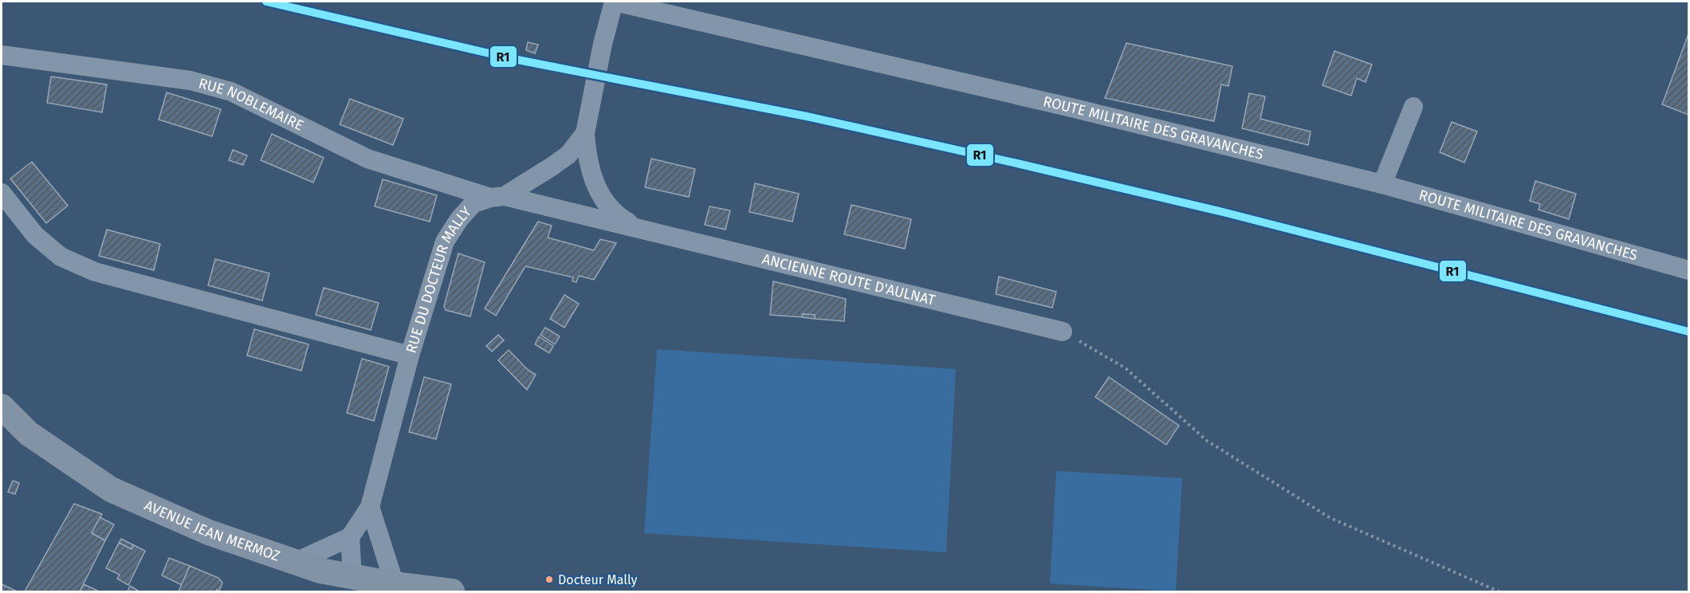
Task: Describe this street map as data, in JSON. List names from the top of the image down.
{
  "streets": {
    "main road": ["AVENUE JEAN MERMOZ"],
    "street": [
      "RUE NOBLEMAIRE",
      "ROUTE MILITAIRE DES GRAVANCHES",
      "ANCIENNE ROUTE D'AULNAT",
      "RUE DU DOCTEUR MALLY"
    ]
  },
  "crossings": [
    ["RUE NOBLEMAIRE", "ANCIENNE ROUTE D'AULNAT"],
    ["RUE NOBLEMAIRE", "RUE DU DOCTEUR MALLY"],
    ["ANCIENNE ROUTE D'AULNAT", "RUE DU DOCTEUR MALLY"]
  ],
  "places": ["Docteur Mally"],
  "lines": ["transit line R1"]
}
